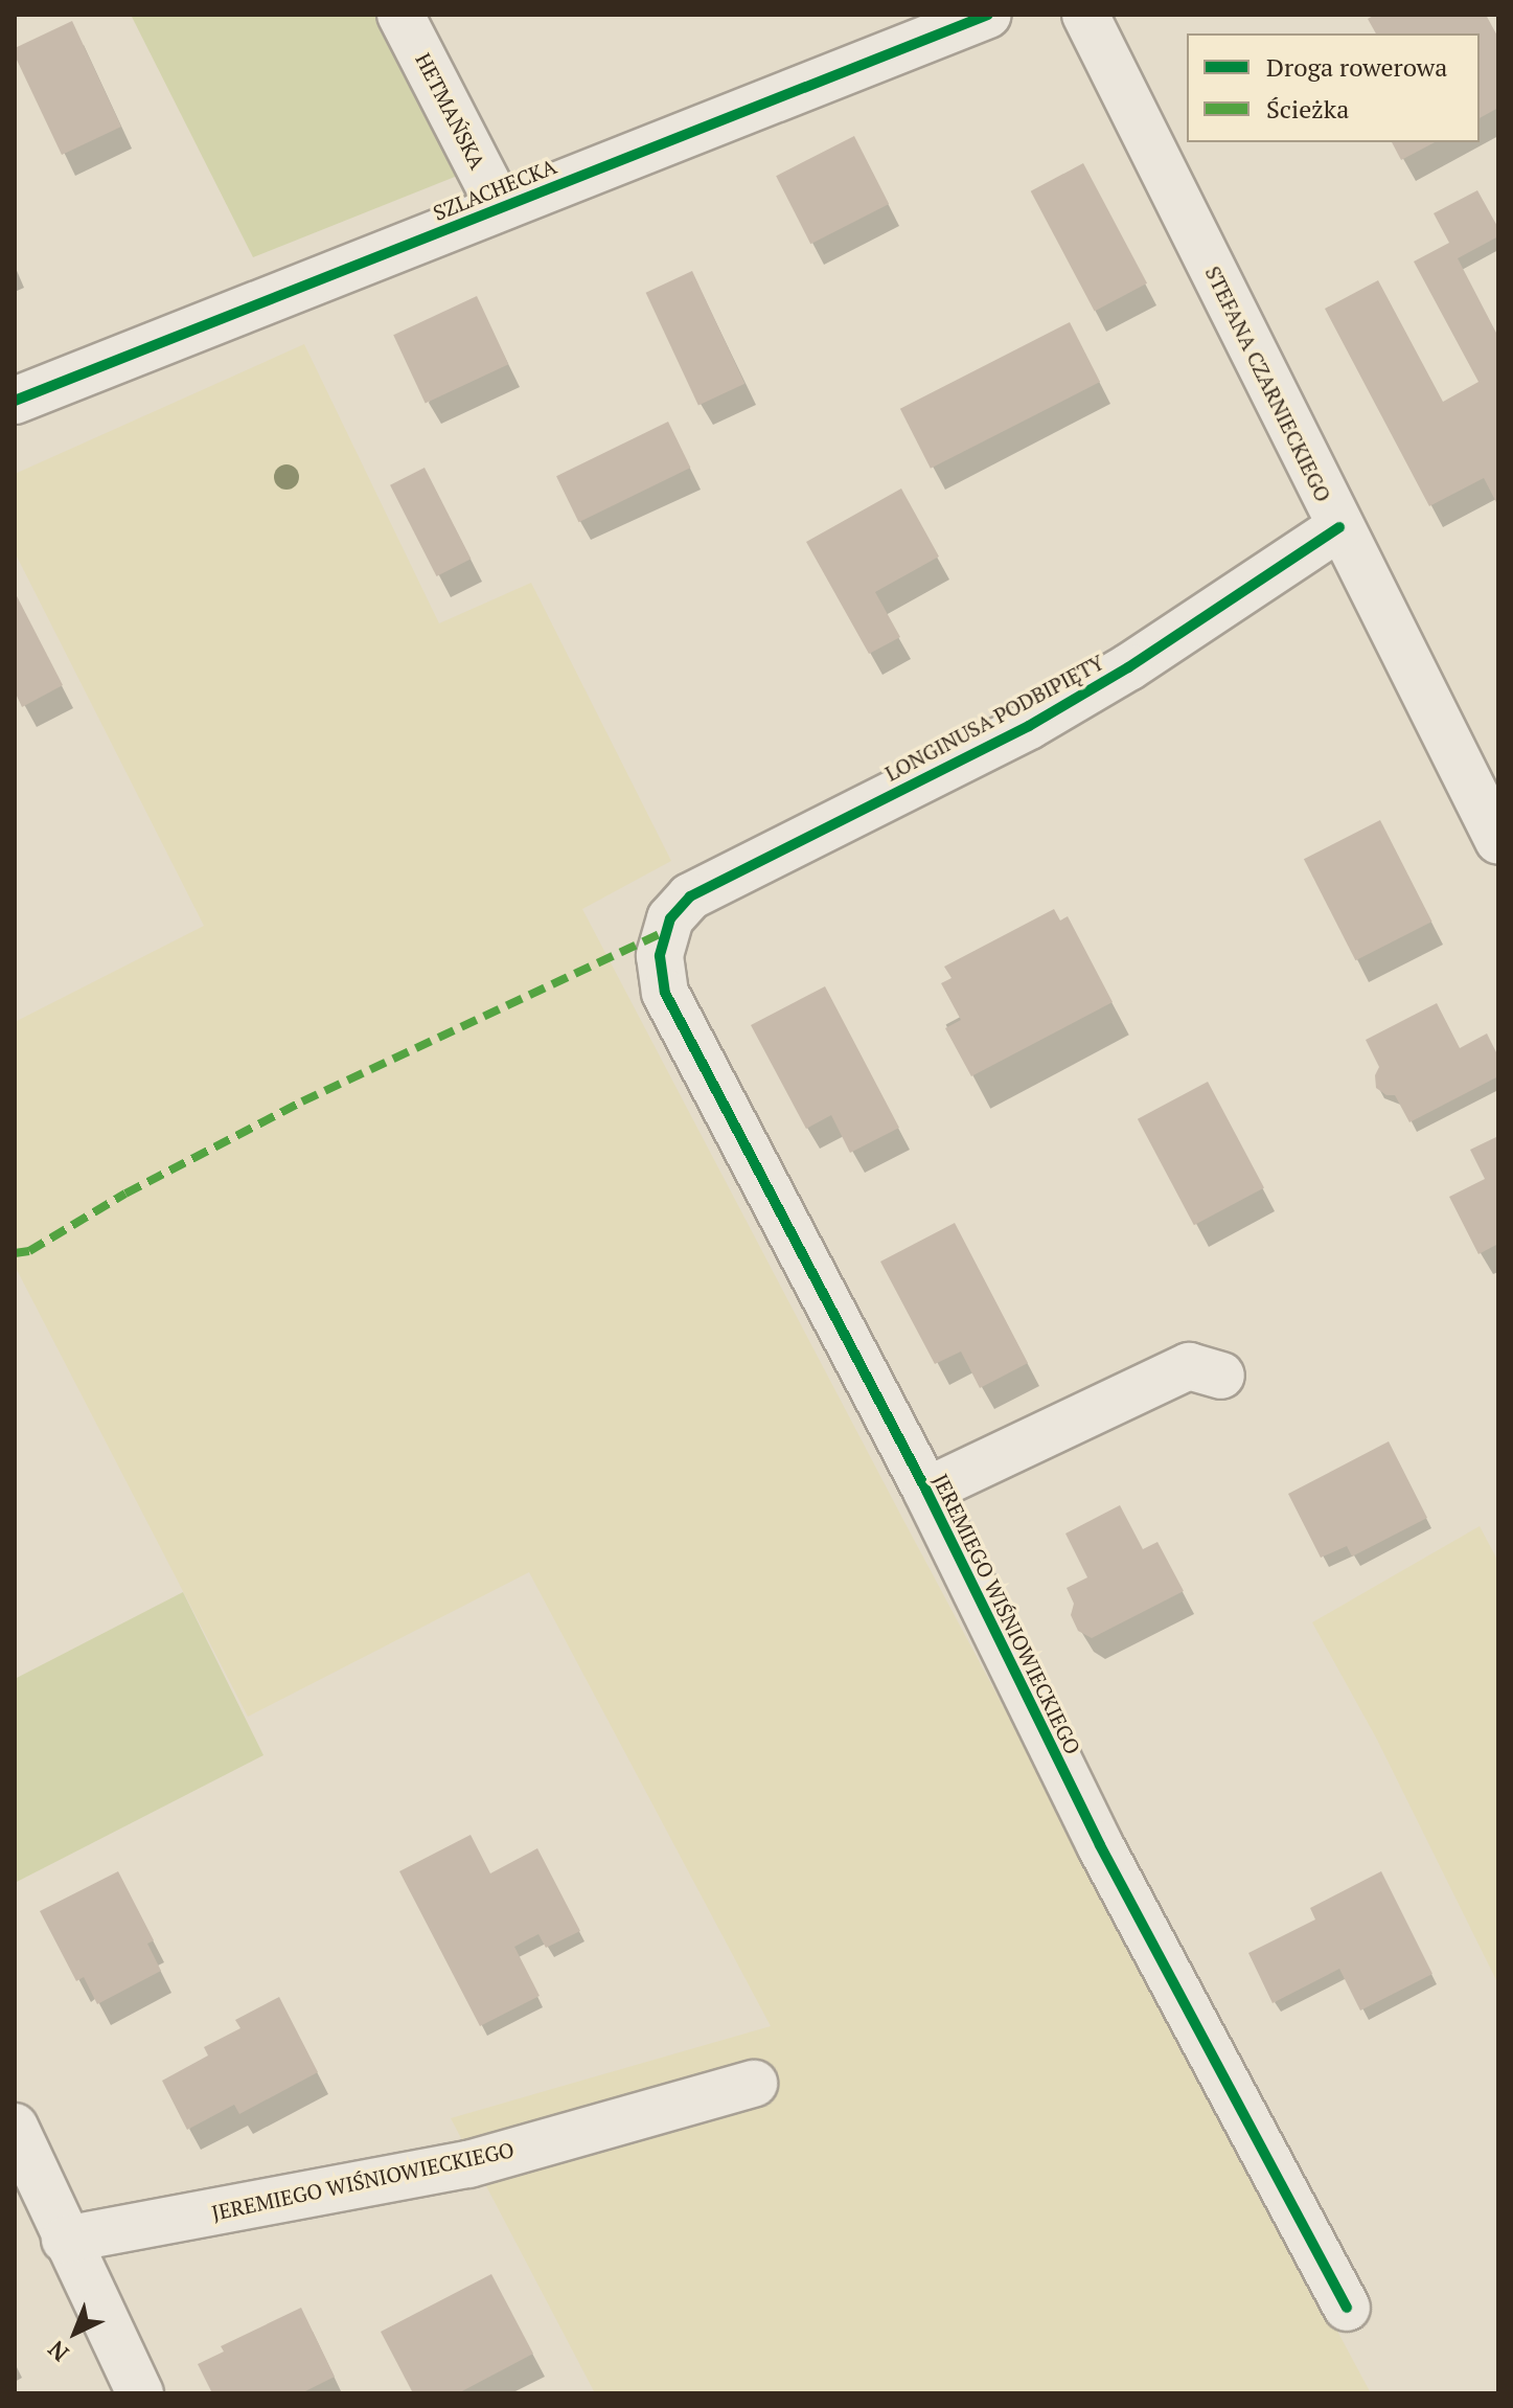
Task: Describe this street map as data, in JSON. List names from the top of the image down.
{
  "streets": {
    "street": [
      "HETMAŃSKA",
      "SZLACHECKA",
      "STEFANA CZARNIECKIEGO",
      "LONGINUSA PODBIPIĘTY",
      "JEREMIEGO WIŚNIOWIECKIEGO"
    ]
  },
  "crossings": [
    ["HETMAŃSKA", "SZLACHECKA"],
    ["STEFANA CZARNIECKIEGO", "LONGINUSA PODBIPIĘTY"],
    ["LONGINUSA PODBIPIĘTY", "JEREMIEGO WIŚNIOWIECKIEGO"]
  ],
  "legend": ["Droga rowerowa", "Ścieżka"],
  "north": "bottom left"
}
